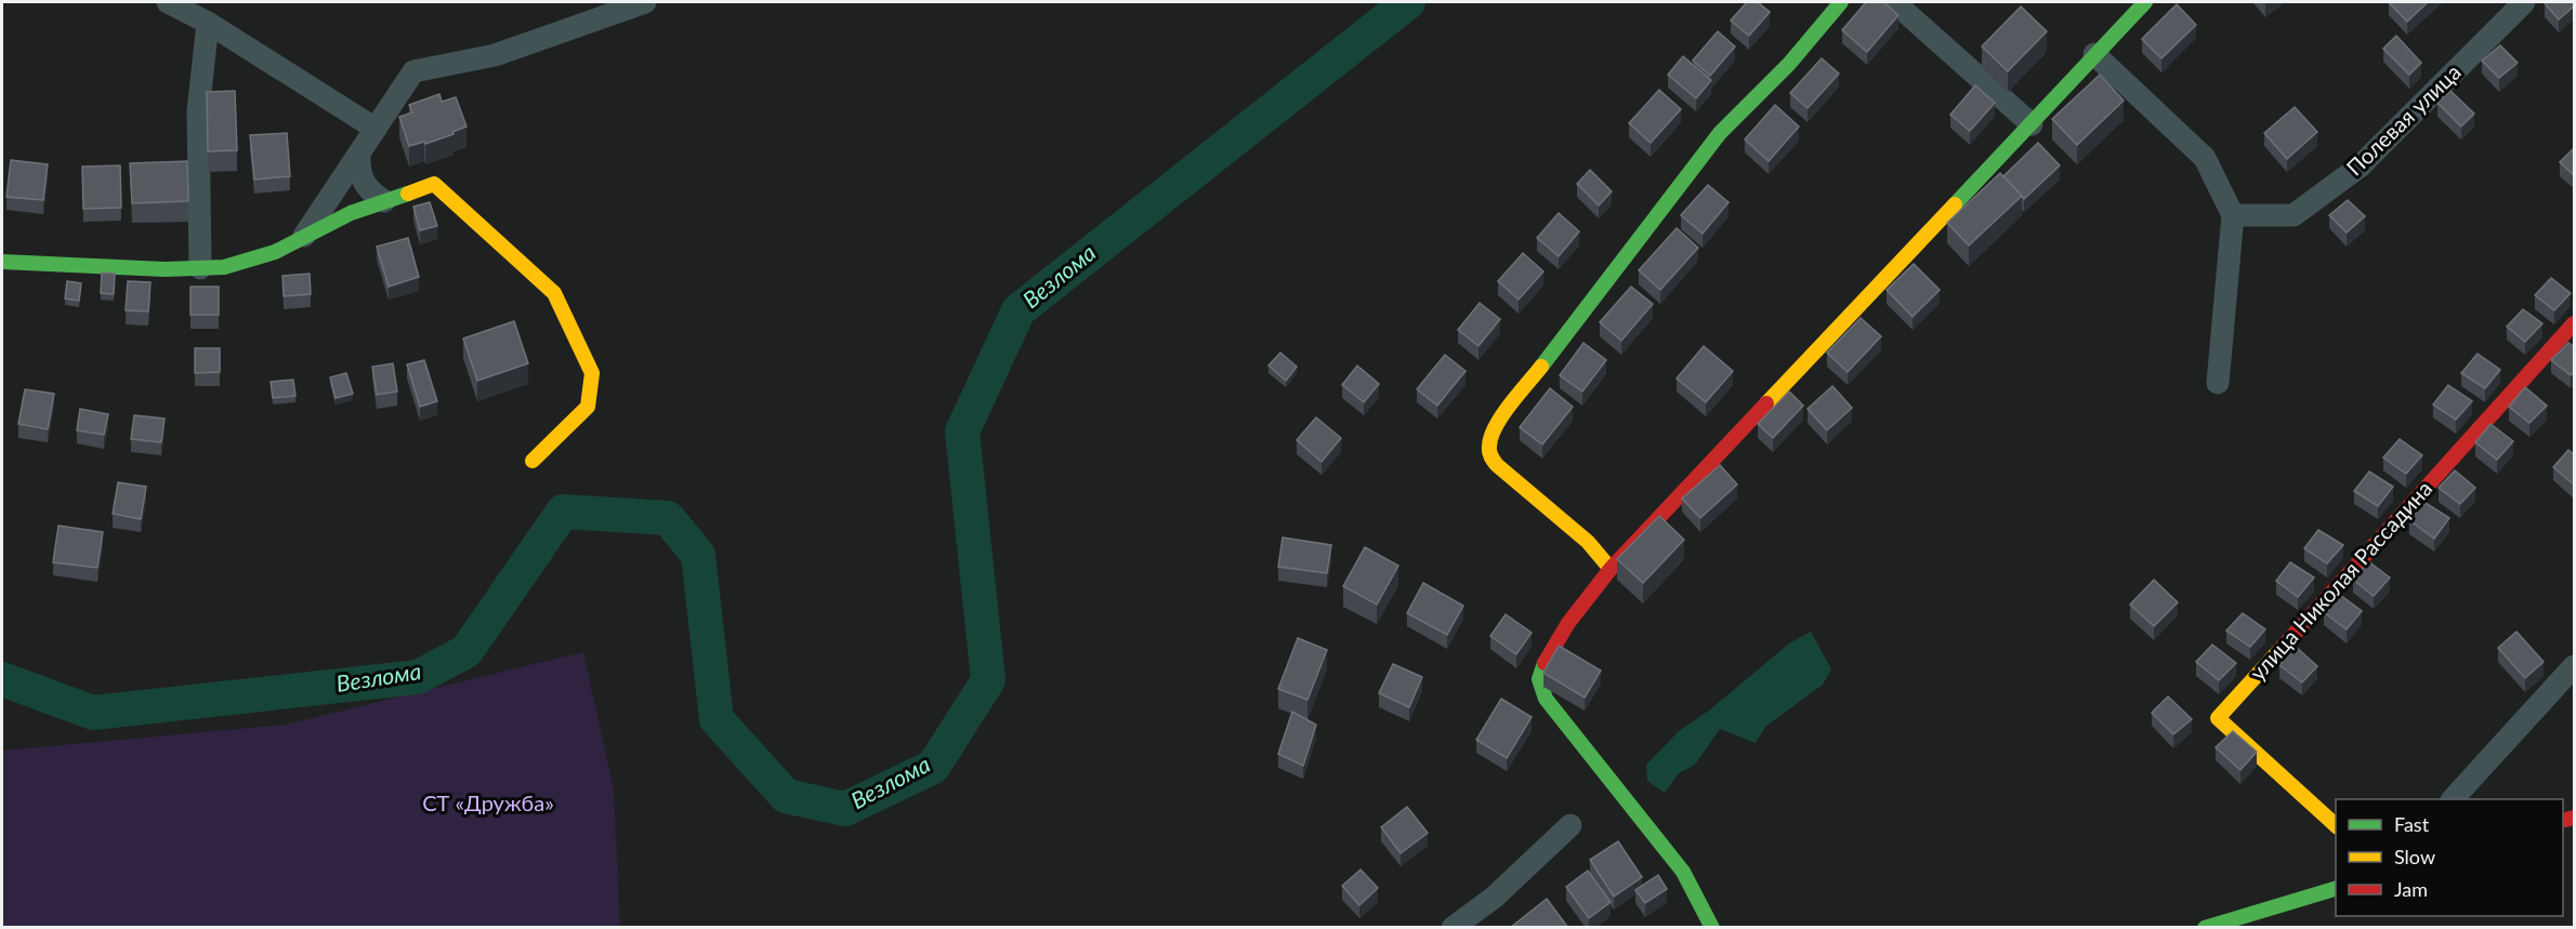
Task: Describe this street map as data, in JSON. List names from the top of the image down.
{
  "streets": {
    "street": ["Полевая улица", "улица Николая Рассадина"]
  },
  "water": ["Везлома"],
  "parks": ["СТ «Дружба»"],
  "legend": ["Fast", "Slow", "Jam"]
}
